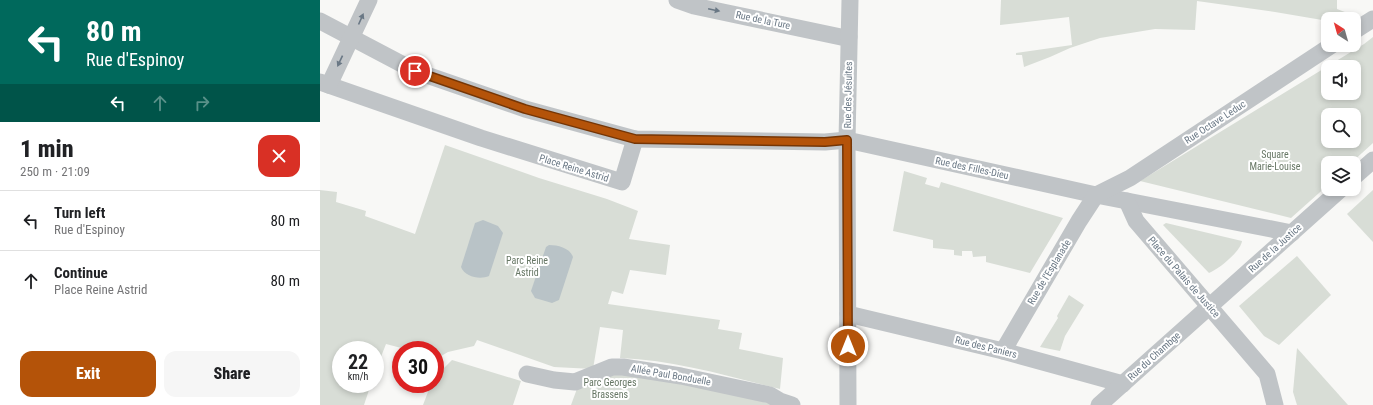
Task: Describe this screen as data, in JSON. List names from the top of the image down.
{
  "streets": {
    "street": [
      "Rue de la Ture",
      "Rue des Jésuites",
      "Rue Octave Leduc",
      "Place Reine Astrid",
      "Rue des Filles-Dieu",
      "Rue de la Justice",
      "Rue de l'Esplanade",
      "Place du Palais de Justice",
      "Rue des Paniers",
      "Rue du Chambge",
      "Allée Paul Bonduelle"
    ]
  },
  "crossings": [
    ["Rue de la Ture", "Rue des Jésuites"],
    ["Rue des Jésuites", "Rue des Filles-Dieu"],
    ["Rue des Jésuites", "Rue des Paniers"],
    ["Rue Octave Leduc", "Rue des Filles-Dieu"],
    ["Rue Octave Leduc", "Rue de l'Esplanade"],
    ["Place Reine Astrid", "Rue des Filles-Dieu"],
    ["Rue des Filles-Dieu", "Rue de l'Esplanade"],
    ["Rue de la Justice", "Place du Palais de Justice"],
    ["Rue de la Justice", "Rue du Chambge"],
    ["Rue de l'Esplanade", "Rue des Paniers"],
    ["Place du Palais de Justice", "Rue du Chambge"],
    ["Rue des Paniers", "Rue du Chambge"]
  ],
  "one_way": ["Rue de la Ture"],
  "parks": ["Square Marie-Louise", "Parc Reine Astrid", "Parc Georges Brassens"],
  "north": "top left",
  "page": {
    "turn": ["80 m", "Rue d'Espinoy"],
    "heading": ["1 min", "250 m · 21:09"],
    "list": [
      {
        "name": "Turn left",
        "note": "Rue d'Espinoy",
        "value": "80 m"
      },
      {
        "name": "Continue",
        "note": "Place Reine Astrid",
        "value": "80 m"
      }
    ],
    "speed": "22 km/h",
    "limit": "30",
    "buttons": ["Exit", "Share"]
  }
}
